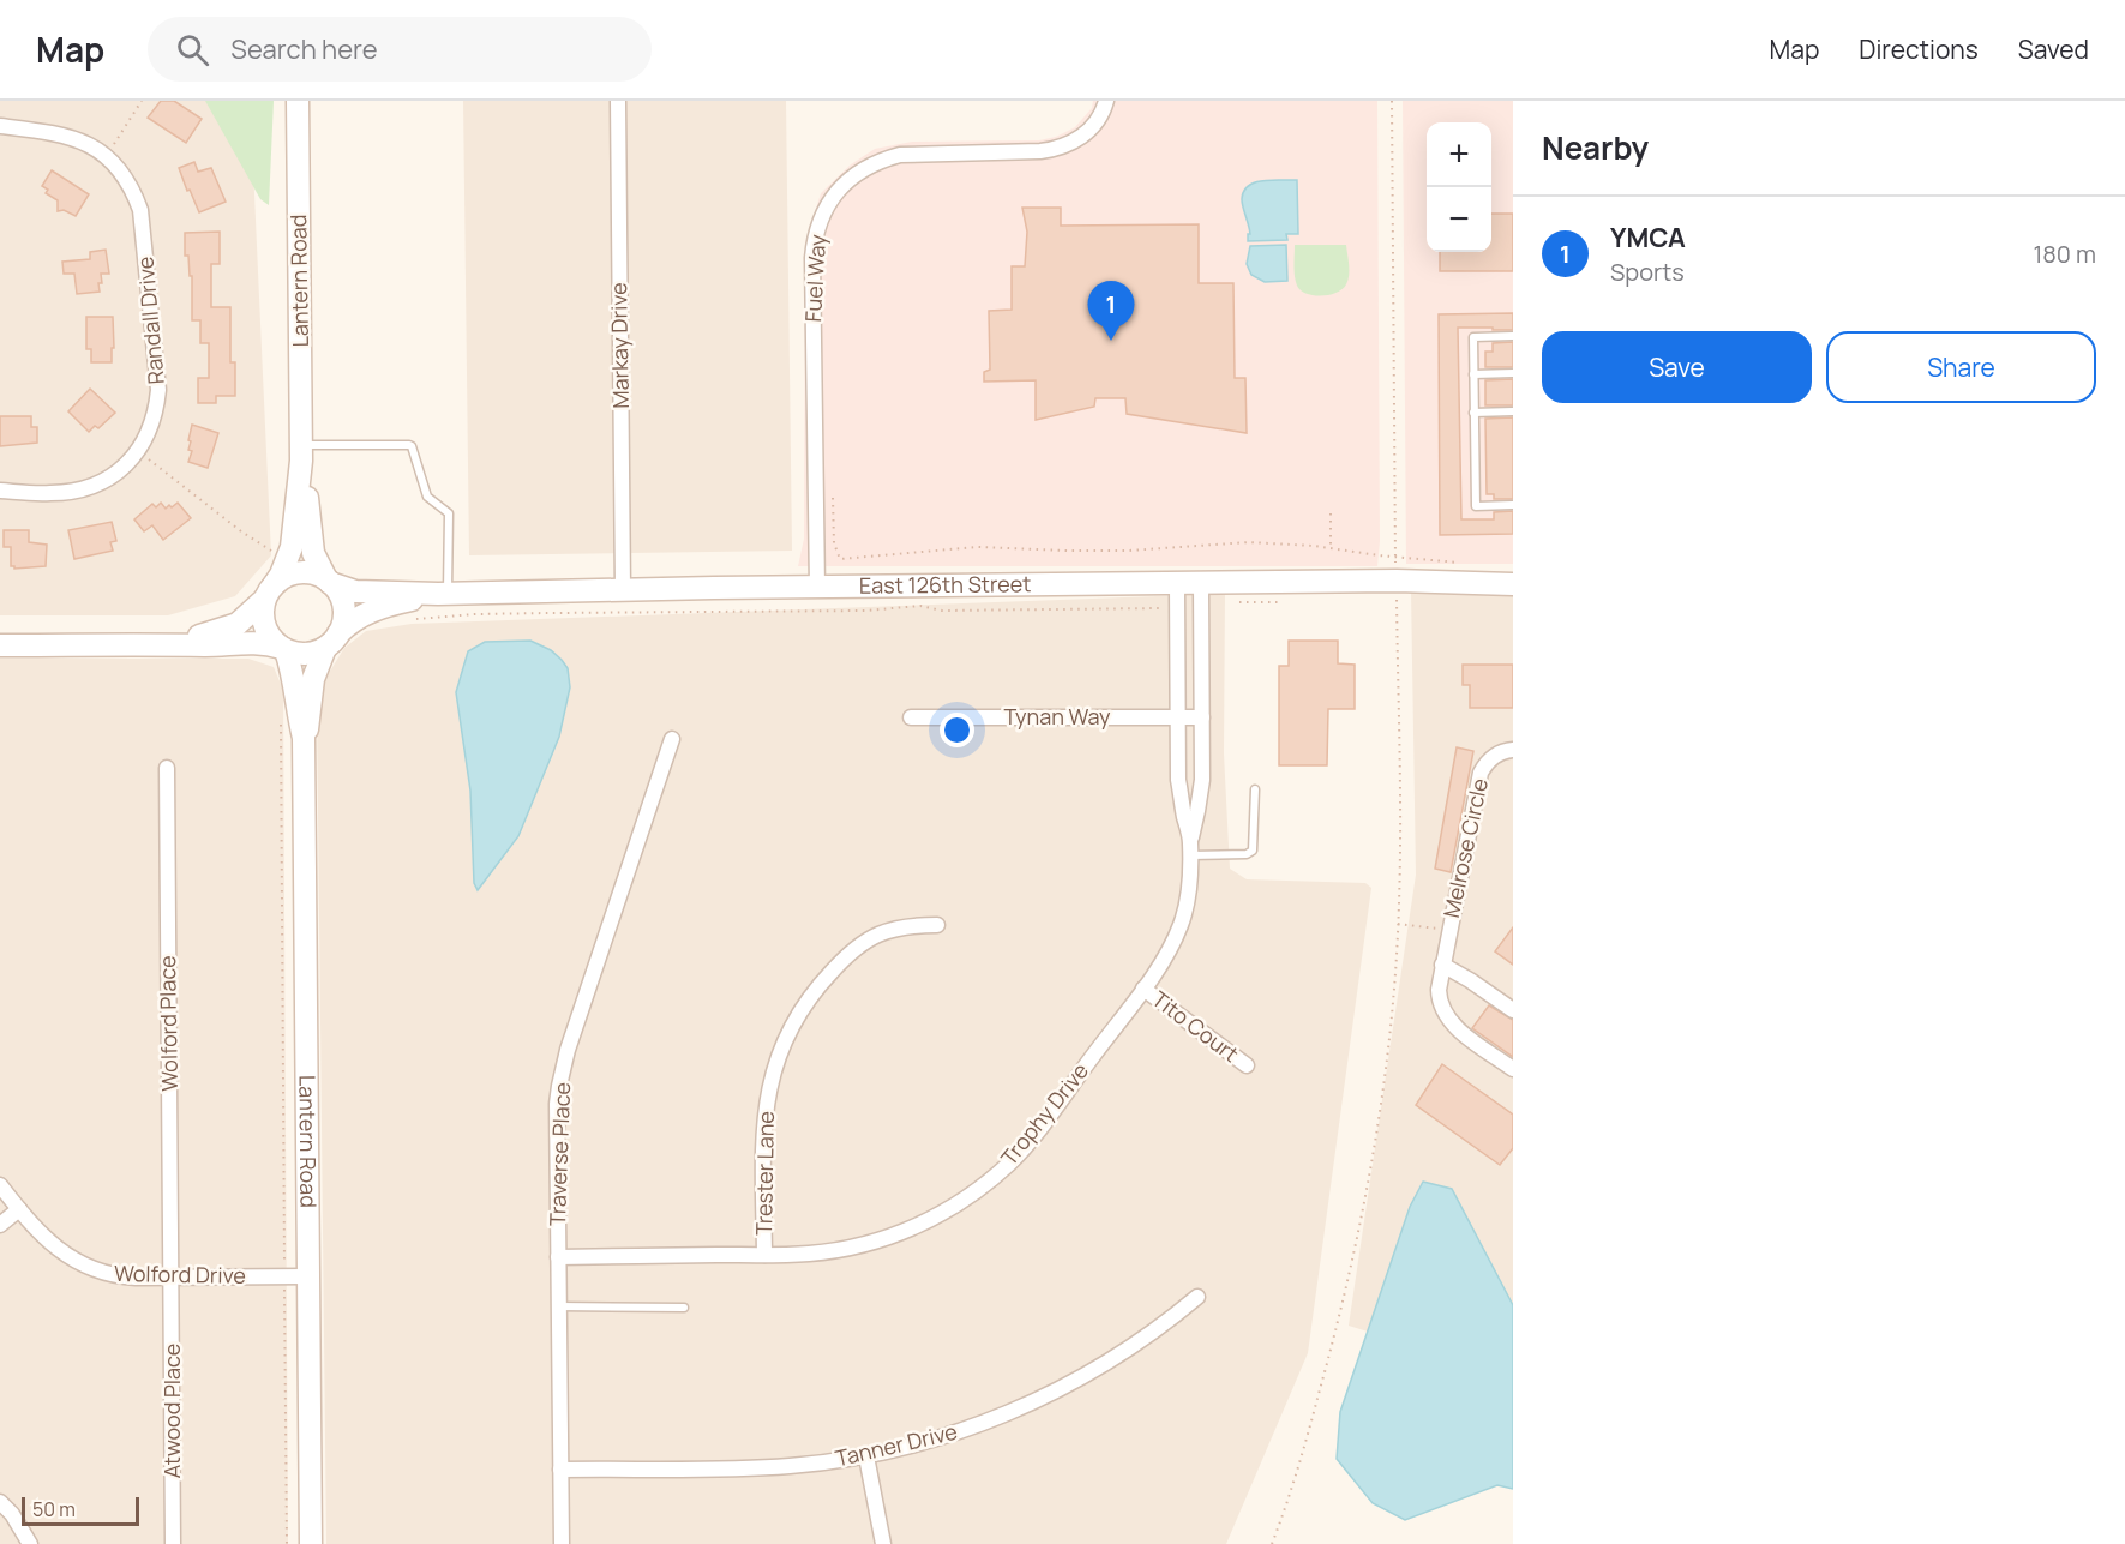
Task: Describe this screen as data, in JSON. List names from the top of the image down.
{
  "streets": {
    "main road": ["Lantern Road", "East 126th Street"],
    "street": [
      "Fuel Way",
      "Randall Drive",
      "Markay Drive",
      "Tynan Way",
      "Melrose Circle",
      "Wolford Place",
      "Tito Court",
      "Trophy Drive",
      "Traverse Place",
      "Trester Lane",
      "Wolford Drive",
      "Atwood Place",
      "Tanner Drive"
    ]
  },
  "crossings": [
    ["Fuel Way", "East 126th Street"],
    ["Lantern Road", "East 126th Street"],
    ["Lantern Road", "Wolford Drive"],
    ["Markay Drive", "East 126th Street"],
    ["East 126th Street", "Trophy Drive"],
    ["Tynan Way", "Trophy Drive"],
    ["Wolford Place", "Wolford Drive"],
    ["Wolford Place", "Atwood Place"],
    ["Tito Court", "Trophy Drive"],
    ["Trophy Drive", "Traverse Place"],
    ["Trophy Drive", "Trester Lane"],
    ["Traverse Place", "Tanner Drive"],
    ["Wolford Drive", "Atwood Place"]
  ],
  "scale_bar": "50 m",
  "page": {
    "header": "Map",
    "search": "Search here",
    "nav": ["Map", "Directions", "Saved"],
    "heading": "Nearby",
    "map_buttons": ["+", "−"],
    "list": [
      {
        "mark": "1",
        "name": "YMCA",
        "note": "Sports",
        "value": "180 m"
      }
    ],
    "pins": "1",
    "buttons": ["Save", "Share"],
    "scale": "50 m"
  }
}
